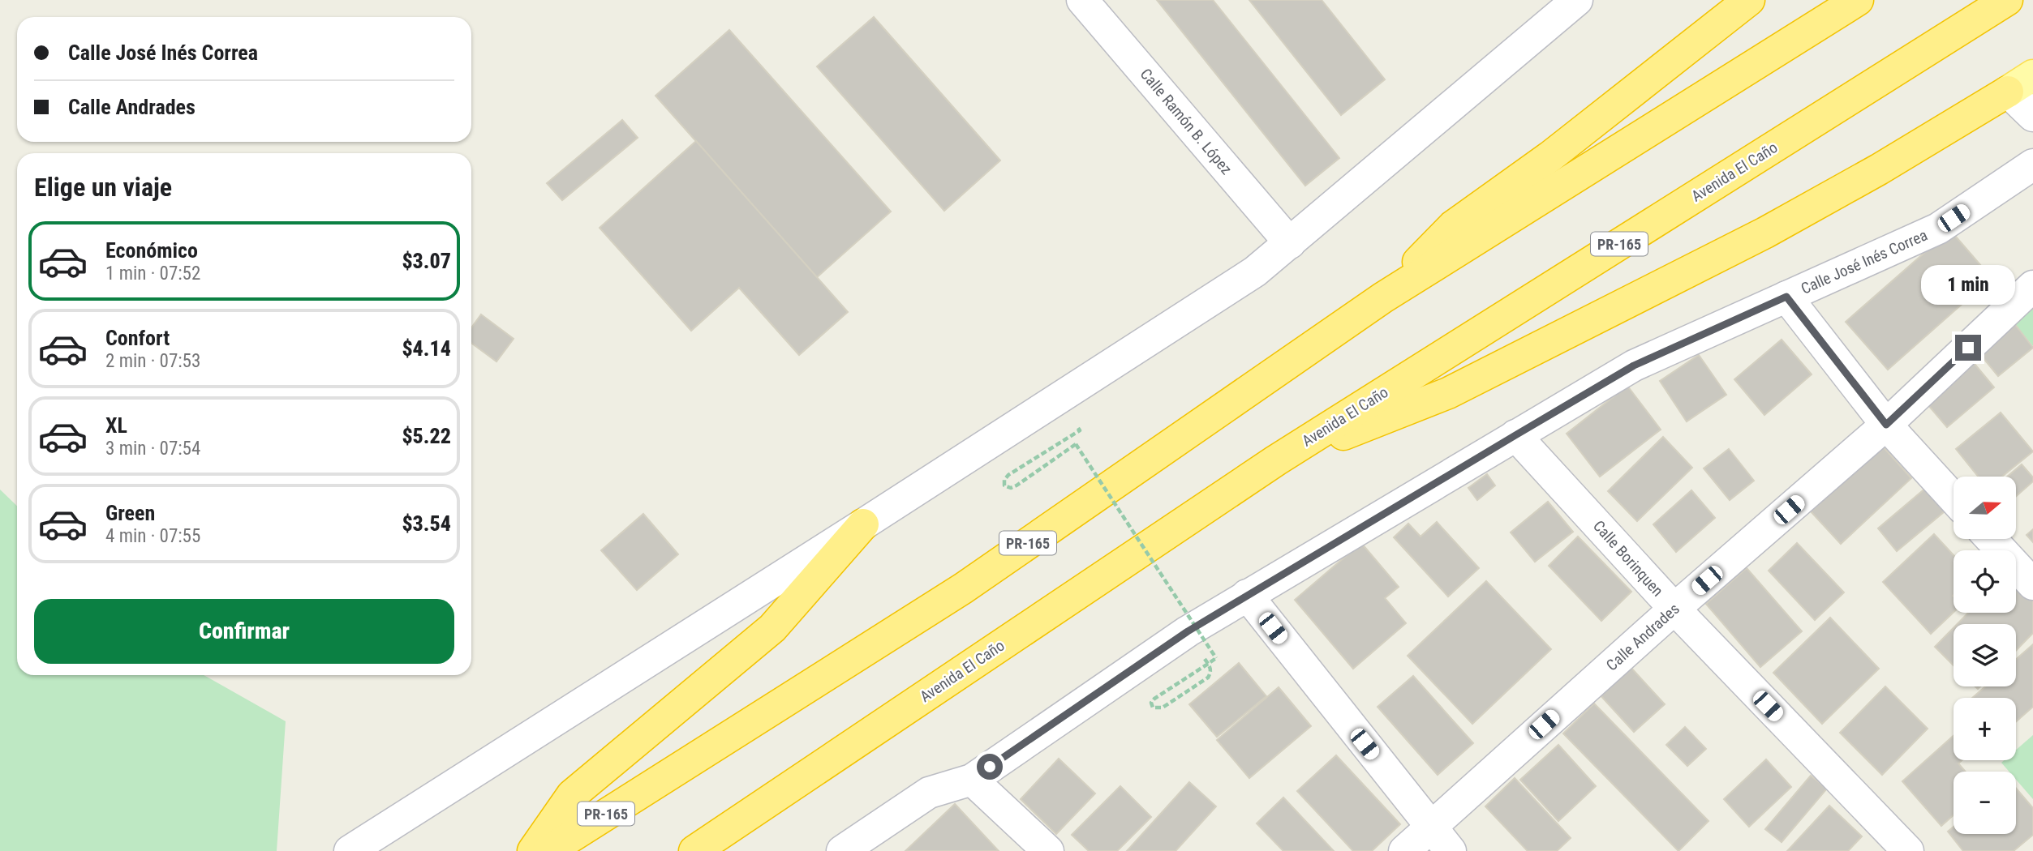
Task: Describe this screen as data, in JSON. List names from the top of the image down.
{
  "streets": {
    "highway": ["Avenida El Caño", "PR-165"],
    "street": [
      "Calle Ramón B. López",
      "Calle José Inés Correa",
      "Calle Borinquen",
      "Calle Andrades"
    ]
  },
  "crossings": [
    ["Calle José Inés Correa", "Calle Borinquen"],
    ["Calle Borinquen", "Calle Andrades"]
  ],
  "north": "right",
  "page": {
    "banner": ["Calle José Inés Correa", "Calle Andrades"],
    "heading": "Elige un viaje",
    "list": [
      {
        "name": "Económico",
        "note": "1 min · 07:52",
        "value": "$3.07"
      },
      {
        "name": "Confort",
        "note": "2 min · 07:53",
        "value": "$4.14"
      },
      {
        "name": "XL",
        "note": "3 min · 07:54",
        "value": "$5.22"
      },
      {
        "name": "Green",
        "note": "4 min · 07:55",
        "value": "$3.54"
      }
    ],
    "bubble": "1 min",
    "map_buttons": ["+", "−"],
    "buttons": "Confirmar"
  }
}
